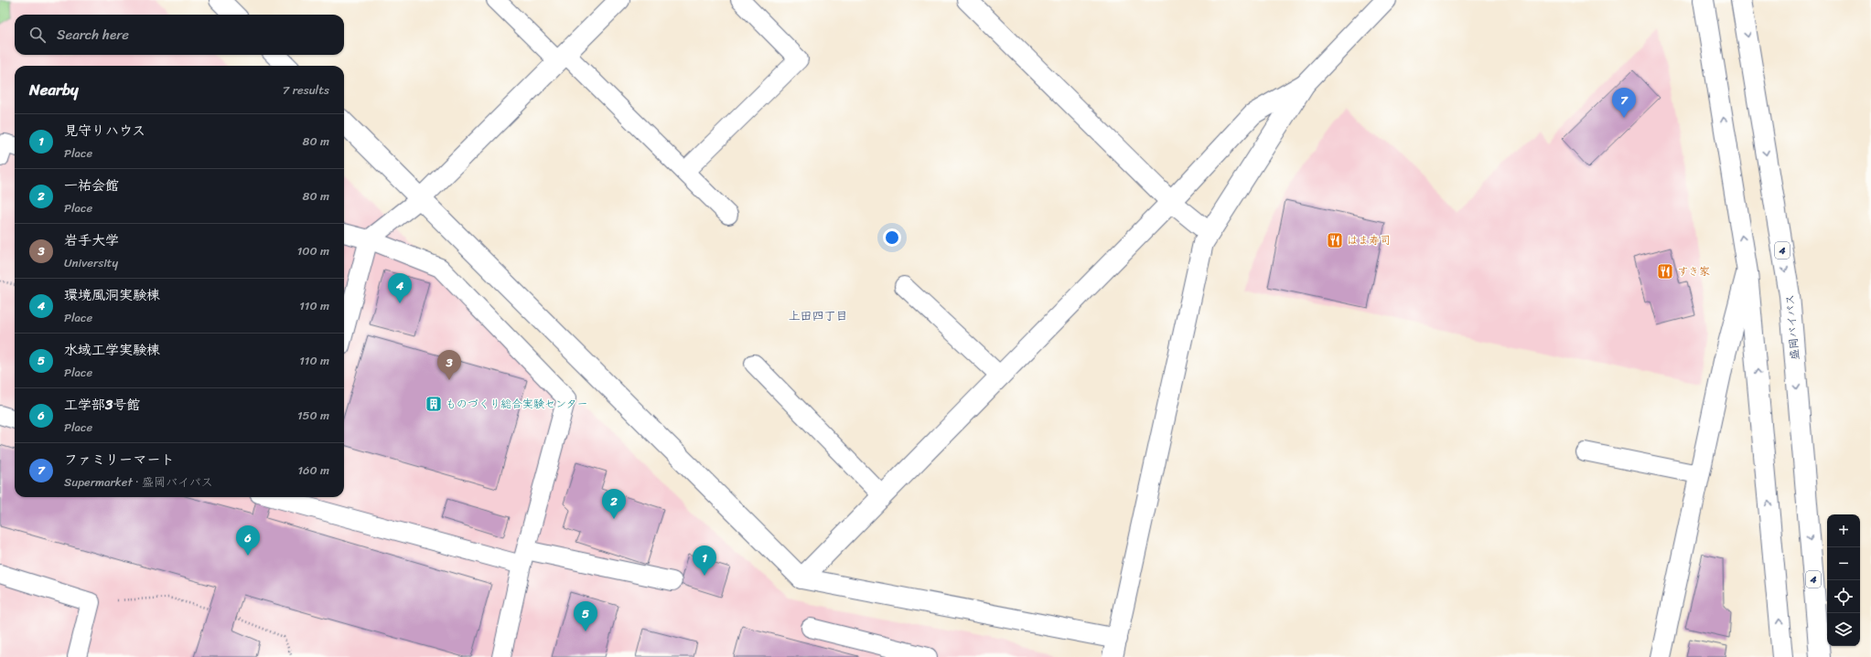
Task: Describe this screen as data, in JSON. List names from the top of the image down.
{
  "streets": {
    "main road": ["4", "盛岡バイパス"]
  },
  "districts": ["上田四丁目"],
  "places": {
    "restaurant": ["はま寿司", "すき家"],
    "building": ["ものづくり総合実験センター"]
  },
  "page": {
    "search": "Search here",
    "heading": ["Nearby", "7 results"],
    "pins": [
      "7",
      "4",
      "3",
      "2",
      "6",
      "1",
      "5"
    ],
    "list": [
      {
        "mark": "1",
        "name": "見守りハウス",
        "note": "Place",
        "value": "80 m"
      },
      {
        "mark": "2",
        "name": "一祐会館",
        "note": "Place",
        "value": "80 m"
      },
      {
        "mark": "3",
        "name": "岩手大学",
        "note": "University",
        "value": "100 m"
      },
      {
        "mark": "4",
        "name": "環境風洞実験棟",
        "note": "Place",
        "value": "110 m"
      },
      {
        "mark": "5",
        "name": "水域工学実験棟",
        "note": "Place",
        "value": "110 m"
      },
      {
        "mark": "6",
        "name": "工学部3号館",
        "note": "Place",
        "value": "150 m"
      },
      {
        "mark": "7",
        "name": "ファミリーマート",
        "note": "Supermarket · 盛岡バイパス",
        "value": "160 m"
      }
    ],
    "map_buttons": ["+", "−"]
  }
}
